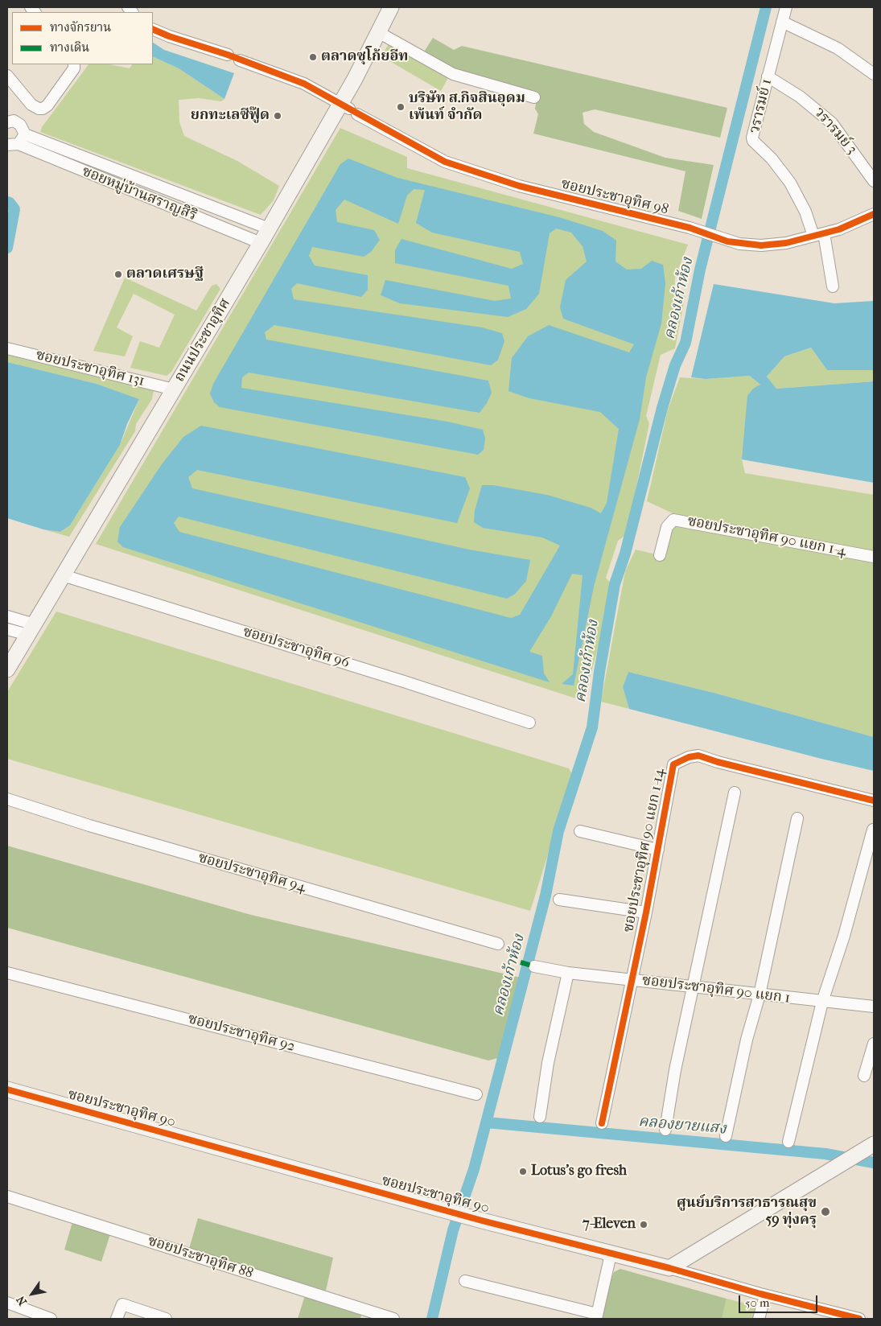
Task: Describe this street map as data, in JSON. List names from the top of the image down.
{
  "streets": {
    "street": [
      "วรารมย์ 1",
      "วรารมย์ 3",
      "ซอยหมู่บ้านสราญสิริ",
      "ซอยประชาอุทิศ 98",
      "ถนนประชาอุทิศ",
      "ซอยประชาอุทิศ 131",
      "ซอยประชาอุทิศ 90 แยก 1-4",
      "ซอยประชาอุทิศ 96",
      "ซอยประชาอุทิศ 90 แยก 1-14",
      "ซอยประชาอุทิศ 94",
      "ซอยประชาอุทิศ 90 แยก 1",
      "ซอยประชาอุทิศ 92",
      "ซอยประชาอุทิศ 90",
      "ซอยประชาอุทิศ 88"
    ]
  },
  "crossings": [
    ["วรารมย์ 1", "วรารมย์ 3"],
    ["วรารมย์ 1", "ซอยประชาอุทิศ 98"],
    ["ซอยหมู่บ้านสราญสิริ", "ถนนประชาอุทิศ"],
    ["ซอยประชาอุทิศ 98", "ถนนประชาอุทิศ"],
    ["ถนนประชาอุทิศ", "ซอยประชาอุทิศ 131"],
    ["ถนนประชาอุทิศ", "ซอยประชาอุทิศ 96"],
    ["ซอยประชาอุทิศ 90 แยก 1-14", "ซอยประชาอุทิศ 90 แยก 1"]
  ],
  "water": ["คลองเก้าห้อง", "คลองยายแสง"],
  "places": [
    "ตลาดซุโก้ยอีท",
    "บริษัท ส.กิจสินอุดม เพ้นท์ จำกัด",
    "ยกทะเลซีฟู๊ด",
    "ตลาดเศรษฐี",
    "Lotus's go fresh",
    "ศูนย์บริการสาธารณสุข 59 ทุ่งครุ",
    "7-Eleven"
  ],
  "legend": ["ทางจักรยาน", "ทางเดิน"],
  "scale_bar": "50 m",
  "north": "bottom left"
}
